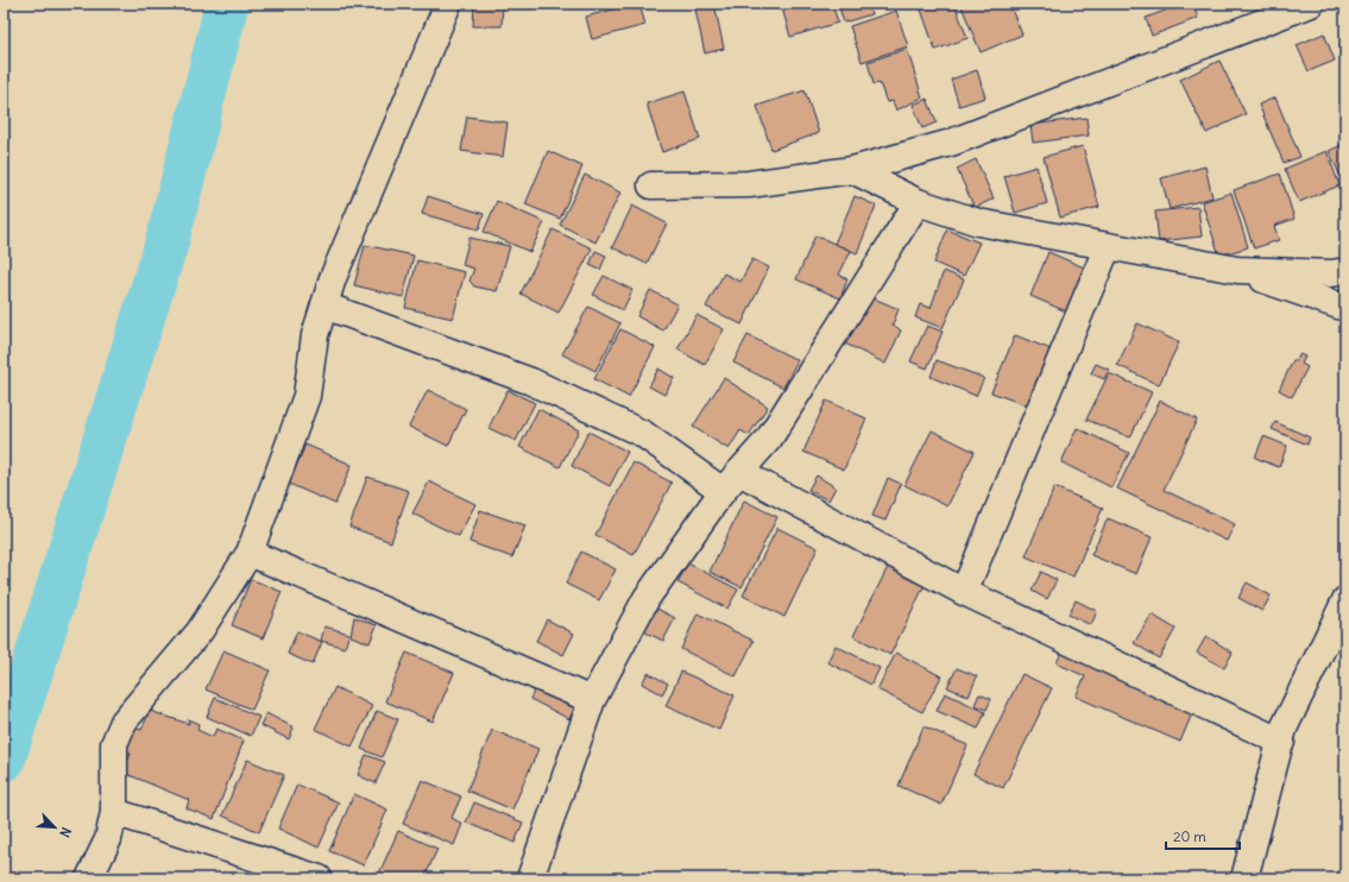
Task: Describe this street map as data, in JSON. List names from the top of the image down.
{
  "scale_bar": "20 m",
  "north": "bottom right"
}
